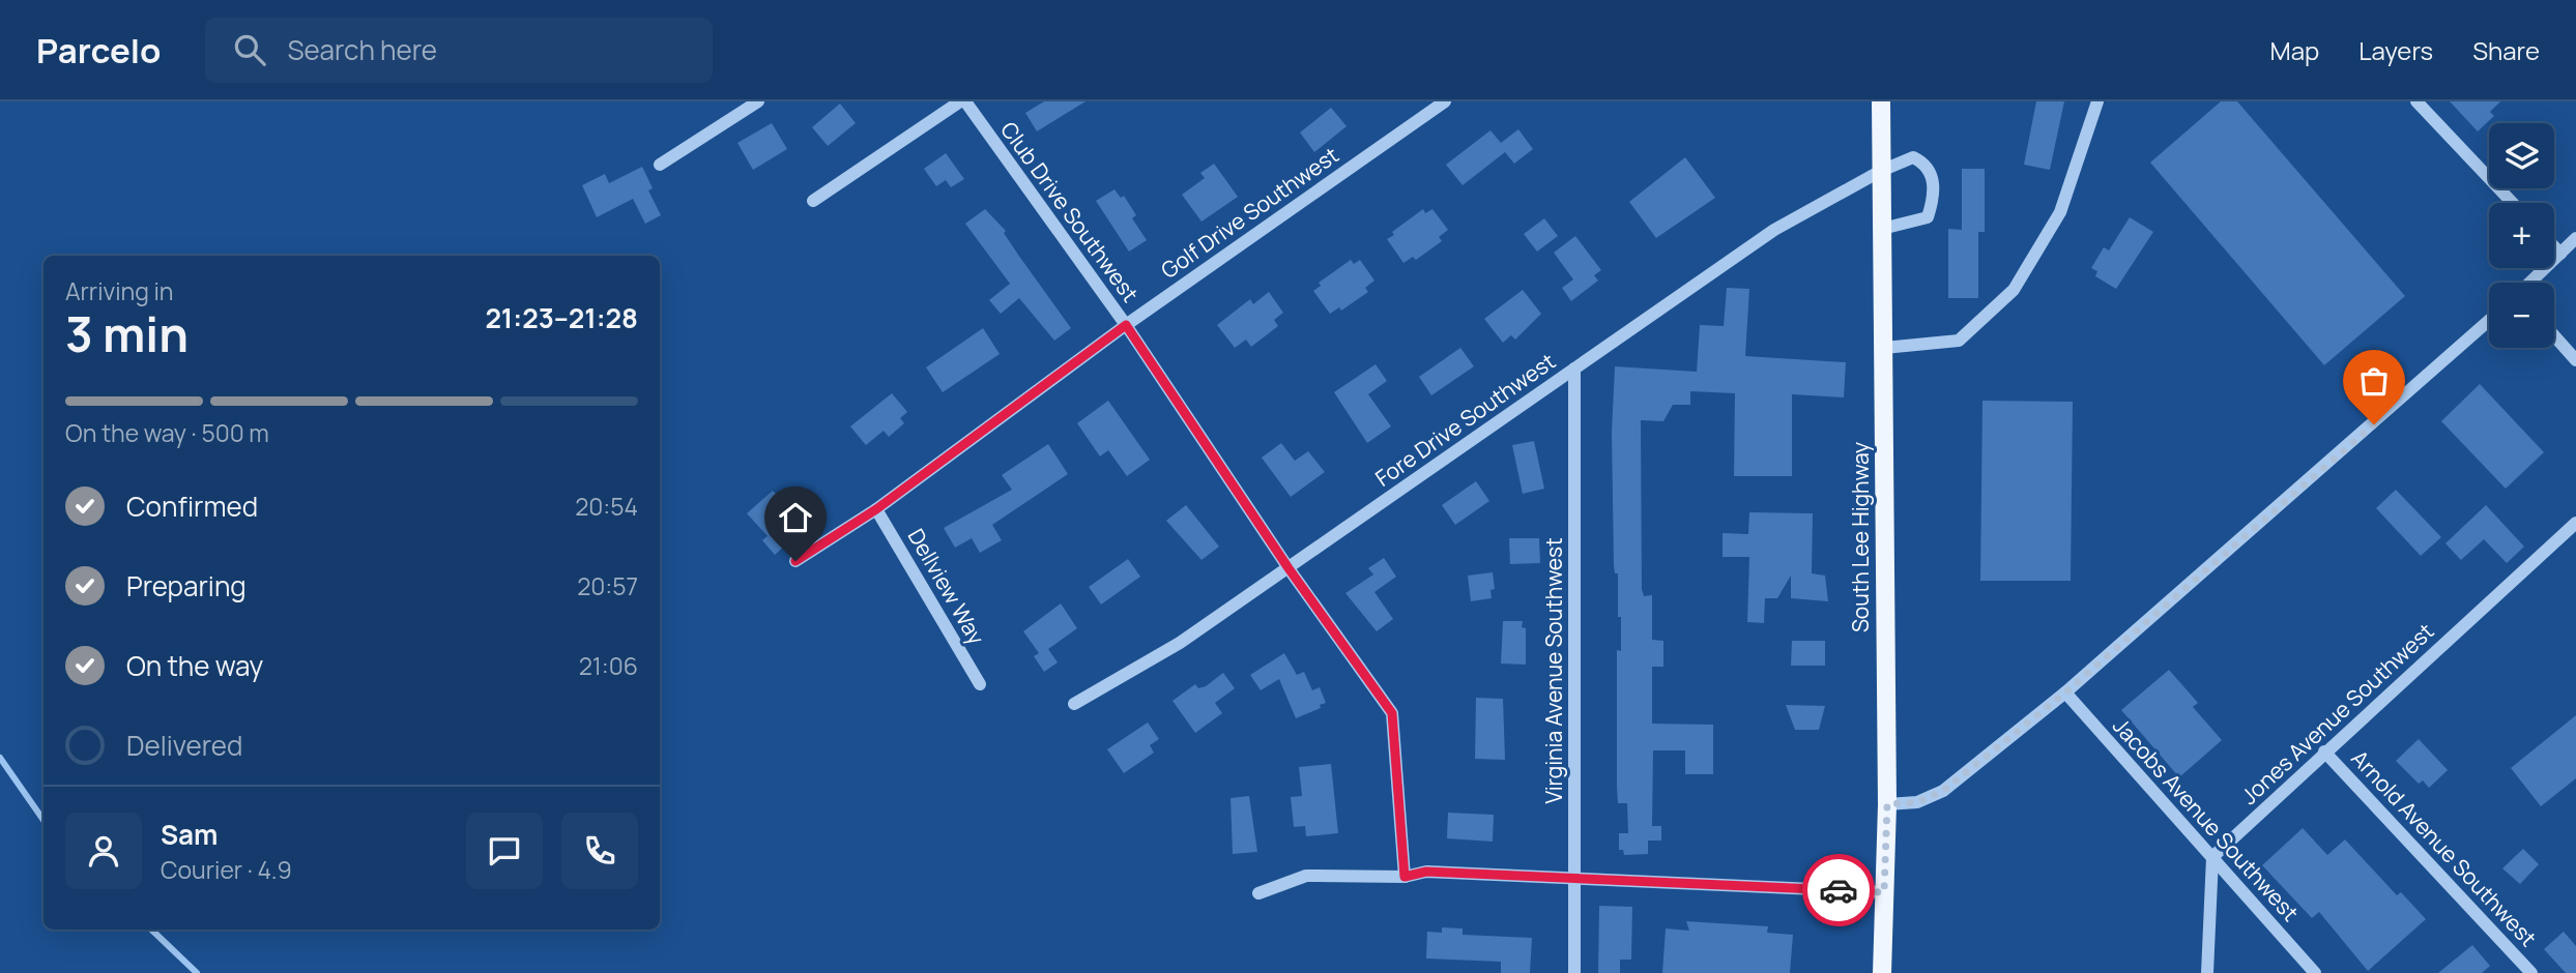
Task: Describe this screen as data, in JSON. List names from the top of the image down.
{
  "streets": {
    "main road": ["South Lee Highway"],
    "street": [
      "Club Drive Southwest",
      "Golf Drive Southwest",
      "Fore Drive Southwest",
      "Dellview Way",
      "Virginia Avenue Southwest",
      "Jones Avenue Southwest",
      "Jacobs Avenue Southwest",
      "Arnold Avenue Southwest"
    ]
  },
  "crossings": [
    ["Club Drive Southwest", "Golf Drive Southwest"],
    ["Club Drive Southwest", "Fore Drive Southwest"],
    ["Golf Drive Southwest", "Dellview Way"],
    ["Fore Drive Southwest", "South Lee Highway"],
    ["Fore Drive Southwest", "Virginia Avenue Southwest"],
    ["Jones Avenue Southwest", "Jacobs Avenue Southwest"],
    ["Jones Avenue Southwest", "Arnold Avenue Southwest"]
  ],
  "page": {
    "header": "Parcelo",
    "search": "Search here",
    "nav": ["Map", "Layers", "Share"],
    "map_buttons": ["+", "−"],
    "heading": ["3 min", "Arriving in", "21:23–21:28"],
    "panel": ["Sam", "Courier · 4.9"],
    "bar": "On the way · 500 m",
    "list": [
      ["Confirmed", "20:54"],
      ["Preparing", "20:57"],
      ["On the way", "21:06"],
      "Delivered"
    ]
  }
}
